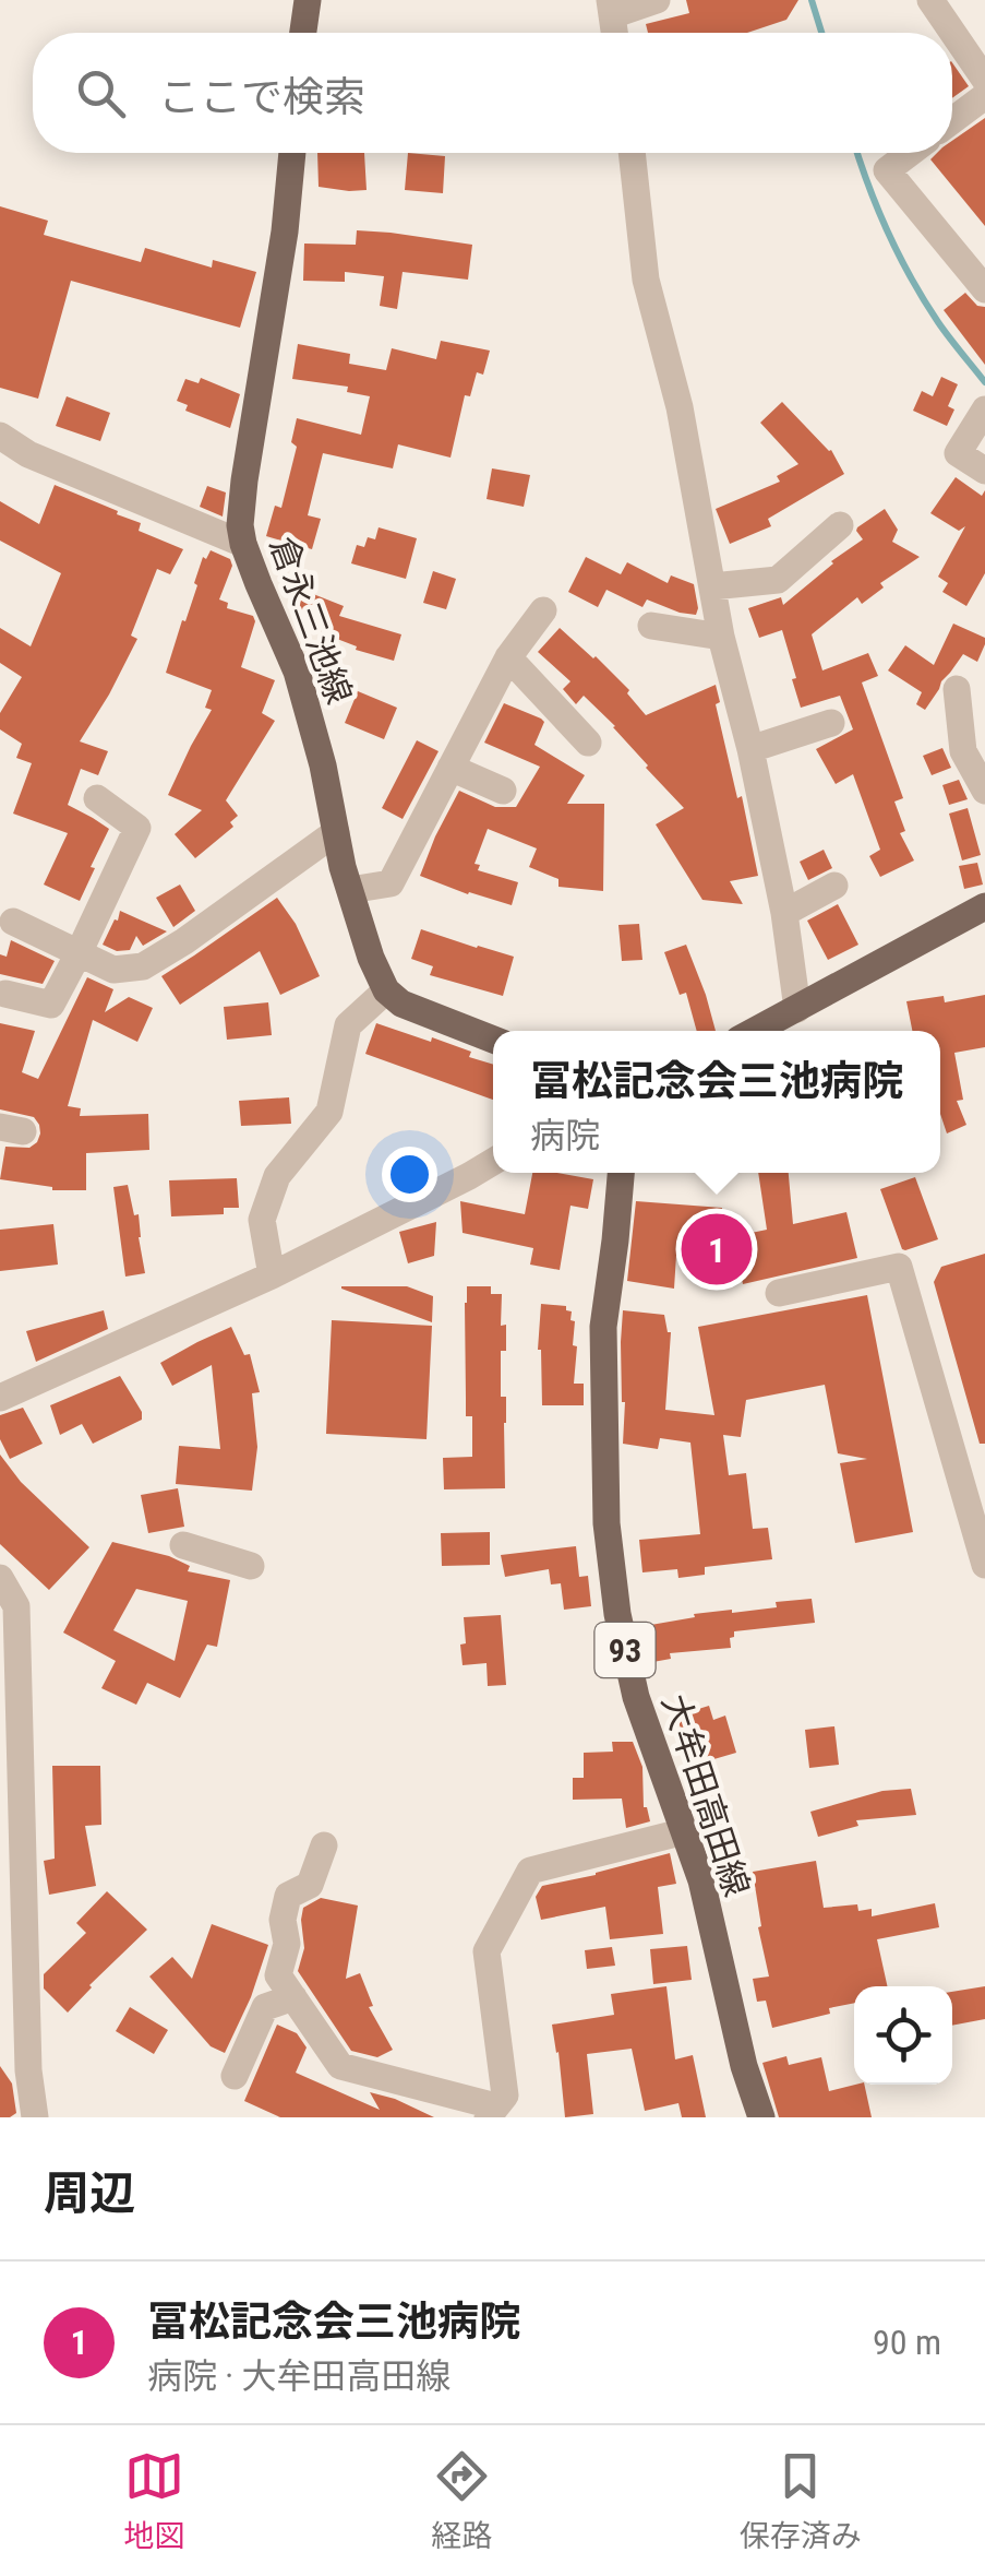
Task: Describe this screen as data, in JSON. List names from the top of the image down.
{
  "streets": {
    "main road": ["倉永三池線", "93", "大牟田高田線"]
  },
  "page": {
    "search": "ここで検索",
    "popup": ["冨松記念会三池病院", "病院"],
    "pins": "1",
    "heading": "周辺",
    "list": [
      {
        "mark": "1",
        "name": "冨松記念会三池病院",
        "note": "病院 · 大牟田高田線",
        "value": "90 m"
      }
    ],
    "nav": ["地図", "経路", "保存済み"]
  }
}
